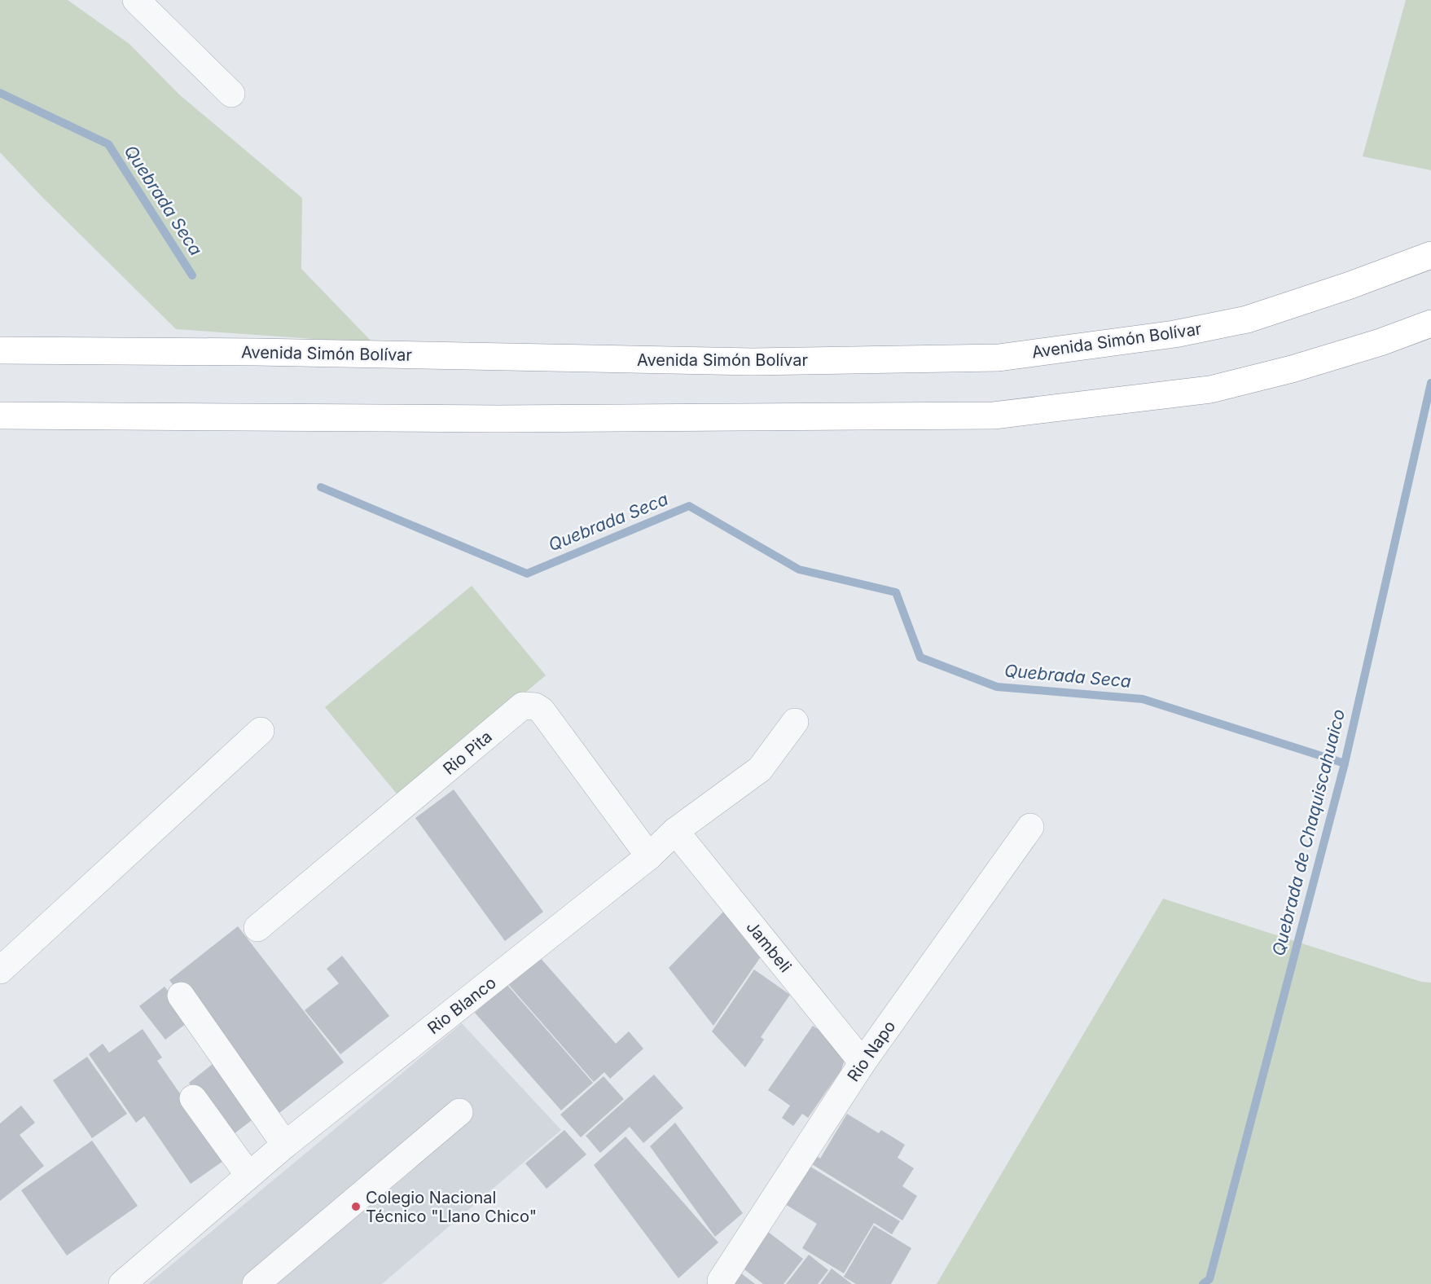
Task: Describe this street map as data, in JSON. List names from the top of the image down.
{
  "streets": {
    "highway": ["Avenida Simón Bolívar"],
    "street": [
      "Rio Pita",
      "Jambeli",
      "Rio Blanco",
      "Rio Napo"
    ]
  },
  "crossings": [
    ["Rio Pita", "Rio Blanco"],
    ["Jambeli", "Rio Blanco"],
    ["Jambeli", "Rio Napo"]
  ],
  "water": ["Quebrada Seca", "Quebrada de Chaquiscahuaico"],
  "places": ["Colegio Nacional Técnico \"Llano Chico\""]
}
